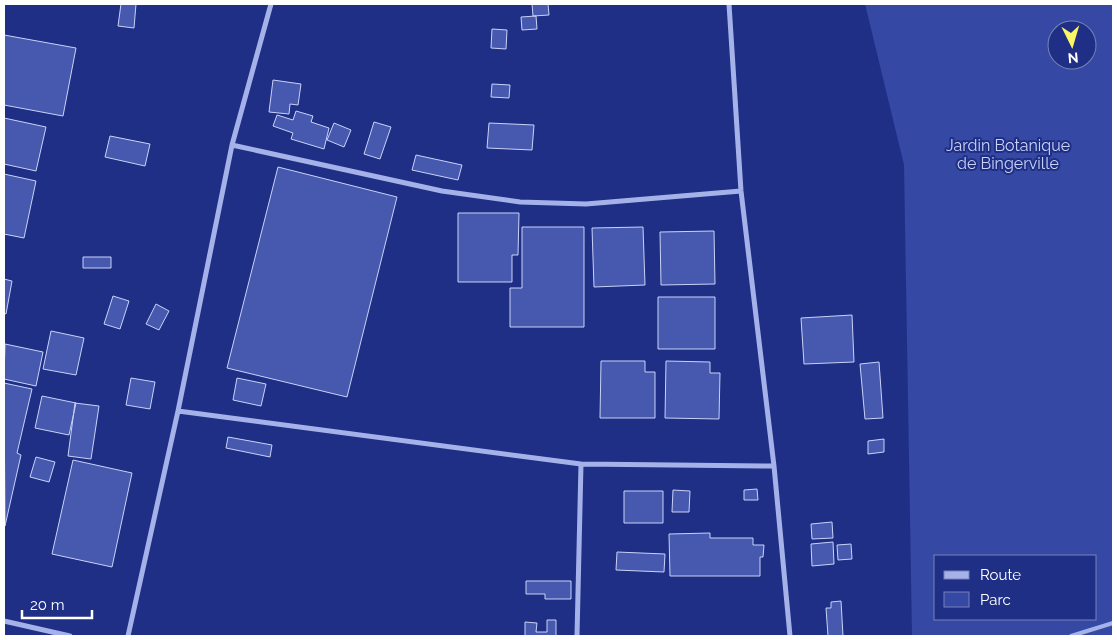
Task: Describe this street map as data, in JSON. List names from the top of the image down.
{
  "parks": ["Jardin Botanique de Bingerville"],
  "legend": ["Route", "Parc"],
  "scale_bar": "20 m",
  "north": "bottom"
}
